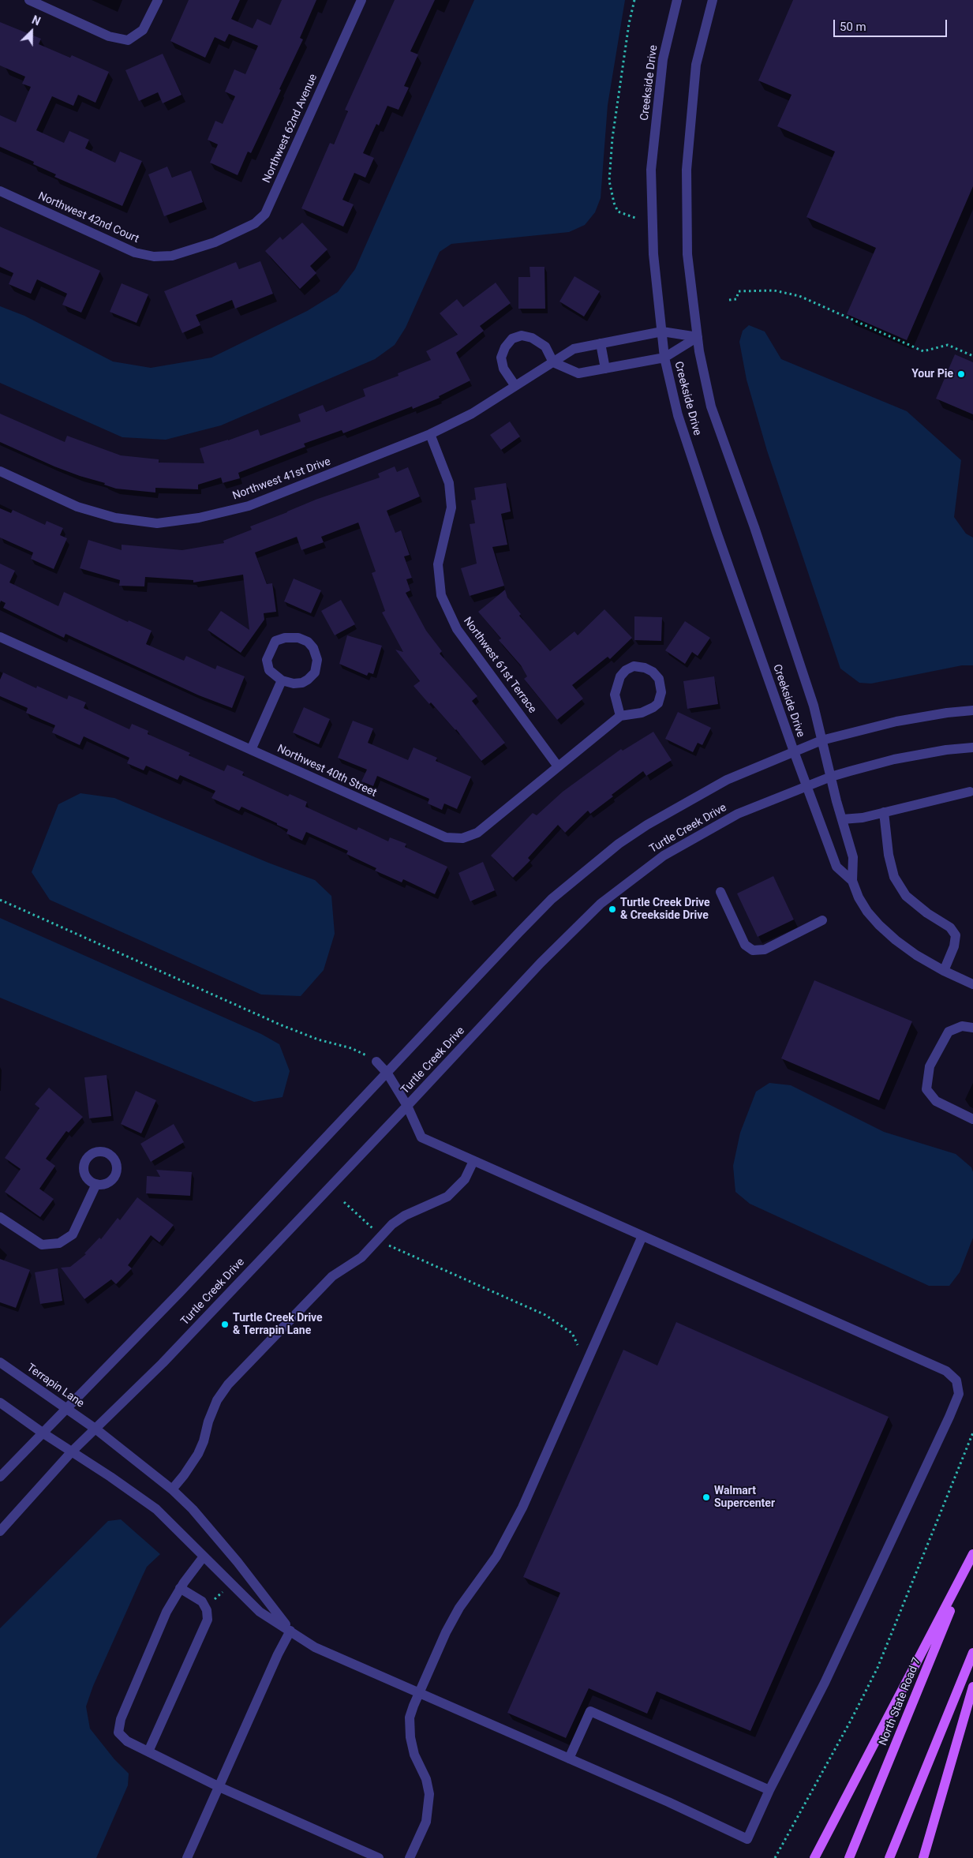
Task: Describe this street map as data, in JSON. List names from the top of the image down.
{
  "streets": {
    "main road": ["North State Road 7"],
    "street": [
      "Creekside Drive",
      "Northwest 62nd Avenue",
      "Northwest 42nd Court",
      "Northwest 41st Drive",
      "Northwest 61st Terrace",
      "Northwest 40th Street",
      "Turtle Creek Drive",
      "Terrapin Lane"
    ]
  },
  "crossings": [
    ["Creekside Drive", "Northwest 41st Drive"],
    ["Creekside Drive", "Turtle Creek Drive"],
    ["Northwest 62nd Avenue", "Northwest 42nd Court"],
    ["Northwest 41st Drive", "Northwest 61st Terrace"],
    ["Northwest 61st Terrace", "Northwest 40th Street"],
    ["Turtle Creek Drive", "Terrapin Lane"]
  ],
  "places": [
    "Your Pie",
    "Turtle Creek Drive & Creekside Drive",
    "Turtle Creek Drive & Terrapin Lane",
    "Walmart Supercenter"
  ],
  "scale_bar": "50 m",
  "north": "top right"
}
